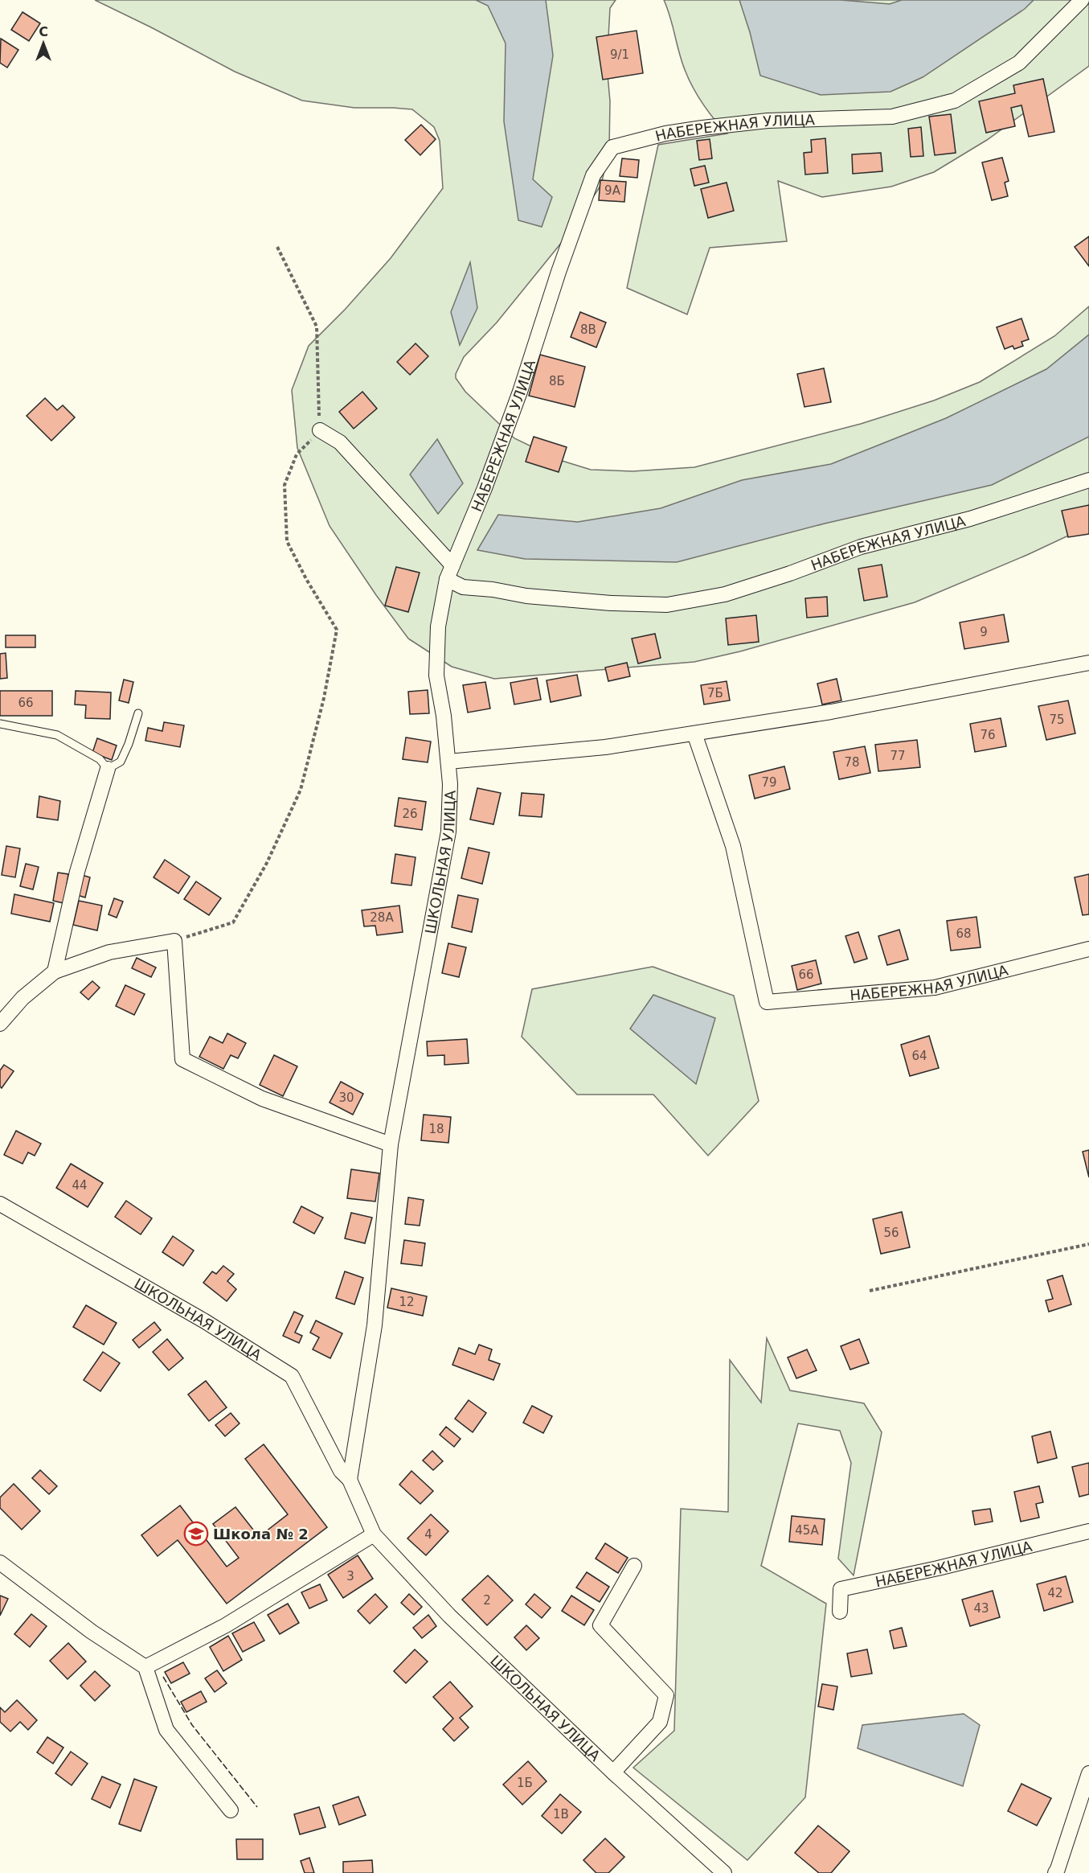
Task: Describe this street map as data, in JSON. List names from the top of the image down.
{
  "streets": {
    "street": ["НАБЕРЕЖНАЯ УЛИЦА", "ШКОЛЬНАЯ УЛИЦА"]
  },
  "crossings": [
    ["НАБЕРЕЖНАЯ УЛИЦА", "ШКОЛЬНАЯ УЛИЦА"]
  ],
  "places": {
    "school or university": ["Школа № 2"]
  },
  "house_numbers": [
    "9/1",
    "9А",
    "8В",
    "8Б",
    "9",
    "7Б",
    "66",
    "75",
    "76",
    "77",
    "78",
    "79",
    "26",
    "28А",
    "68",
    "66",
    "64",
    "30",
    "18",
    "44",
    "56",
    "12",
    "45А",
    "4",
    "3",
    "42",
    "2",
    "43",
    "1Б",
    "1В"
  ],
  "north": "top"
}
